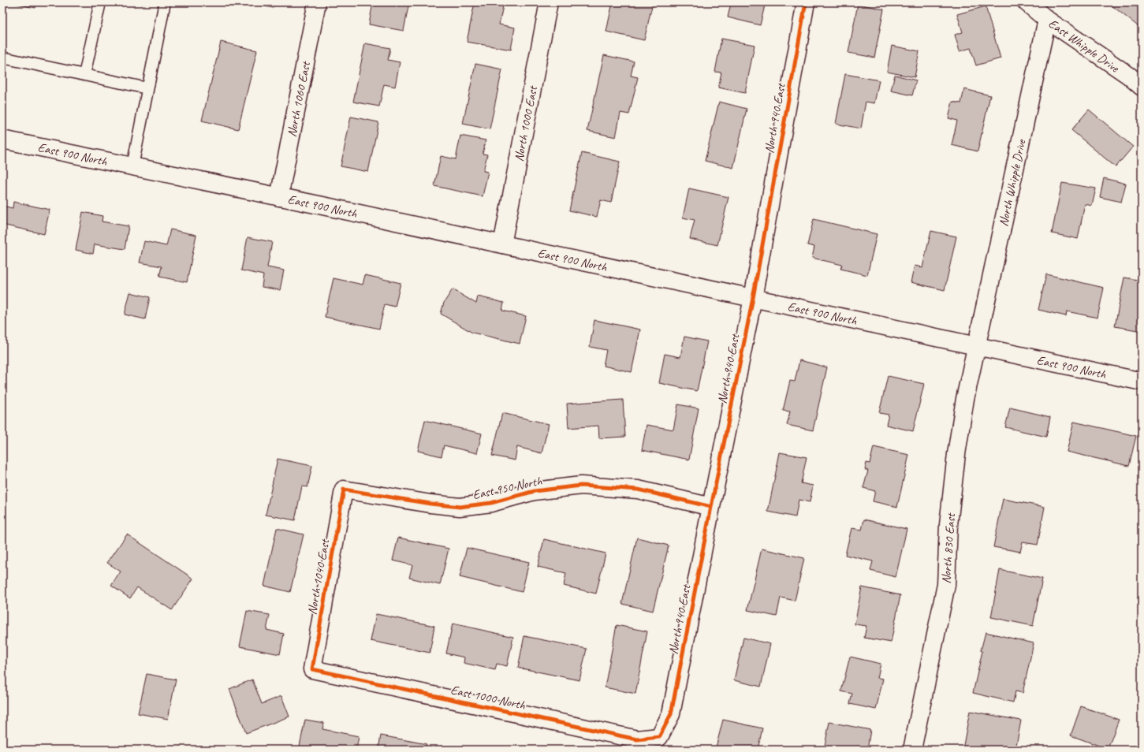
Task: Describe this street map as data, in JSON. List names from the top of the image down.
{
  "streets": {
    "street": [
      "East Whipple Drive",
      "North 1060 East",
      "North 940 East",
      "North 1000 East",
      "East 900 North",
      "North Whipple Drive",
      "East 950 North",
      "North 830 East",
      "North 1040 East",
      "East 1000 North"
    ]
  },
  "crossings": [
    ["East Whipple Drive", "North Whipple Drive"],
    ["North 1060 East", "East 900 North"],
    ["North 940 East", "East 900 North"],
    ["North 940 East", "East 950 North"],
    ["North 940 East", "East 1000 North"],
    ["North 1000 East", "East 900 North"],
    ["East 900 North", "North Whipple Drive"],
    ["East 900 North", "North 830 East"],
    ["North Whipple Drive", "North 830 East"],
    ["East 950 North", "North 1040 East"],
    ["North 1040 East", "East 1000 North"]
  ]
}
